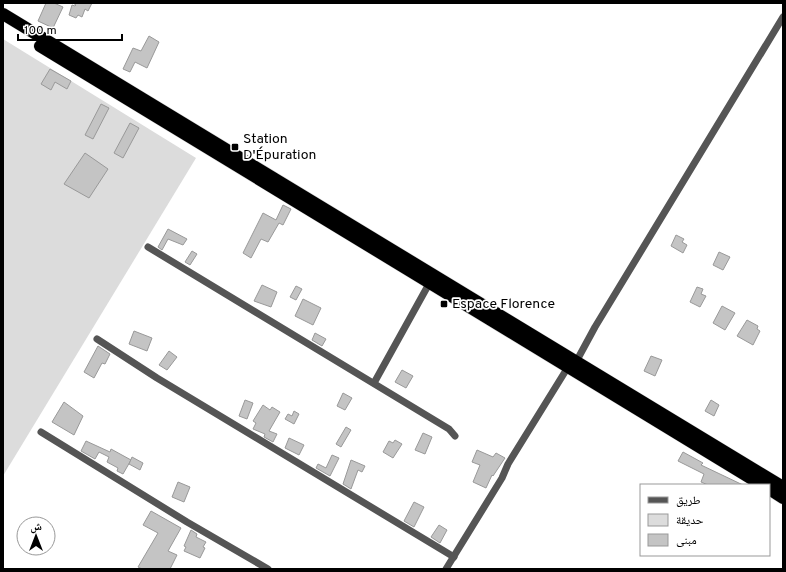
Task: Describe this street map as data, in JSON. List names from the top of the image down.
{
  "places": {
    "transit": ["Station D'Épuration", "Espace Florence"]
  },
  "legend": ["طريق", "حديقة", "مبنى"],
  "scale_bar": "100 m",
  "north": "top"
}
